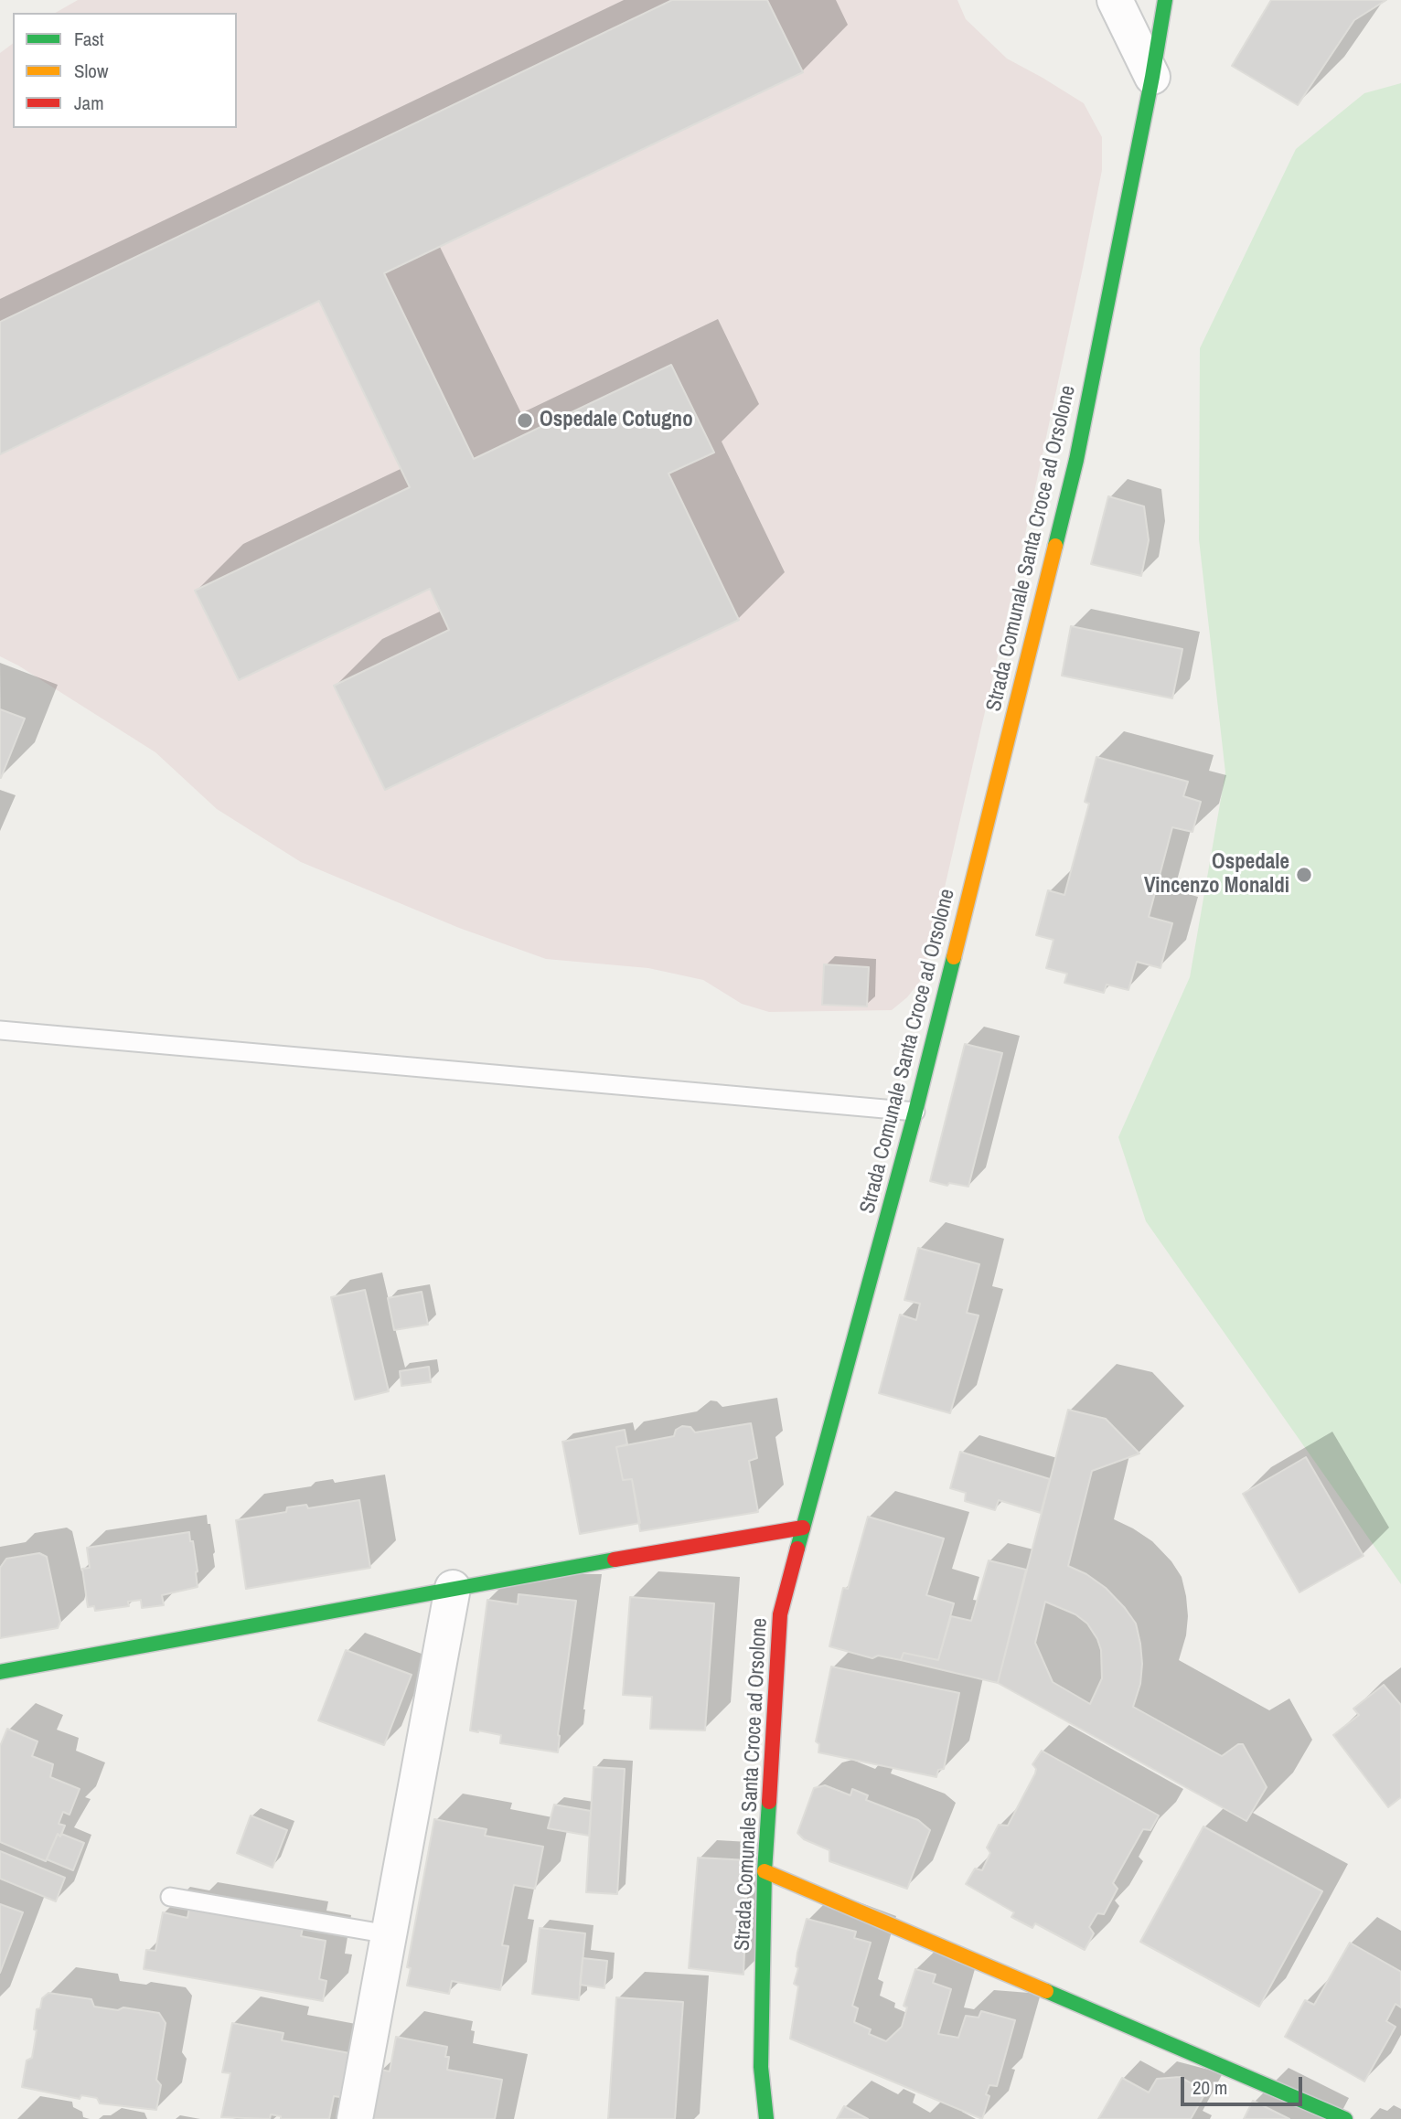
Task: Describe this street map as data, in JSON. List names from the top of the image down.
{
  "streets": {
    "street": ["Strada Comunale Santa Croce ad Orsolone"]
  },
  "places": ["Ospedale Cotugno", "Ospedale Vincenzo Monaldi"],
  "legend": ["Fast", "Slow", "Jam"],
  "scale_bar": "20 m"
}
